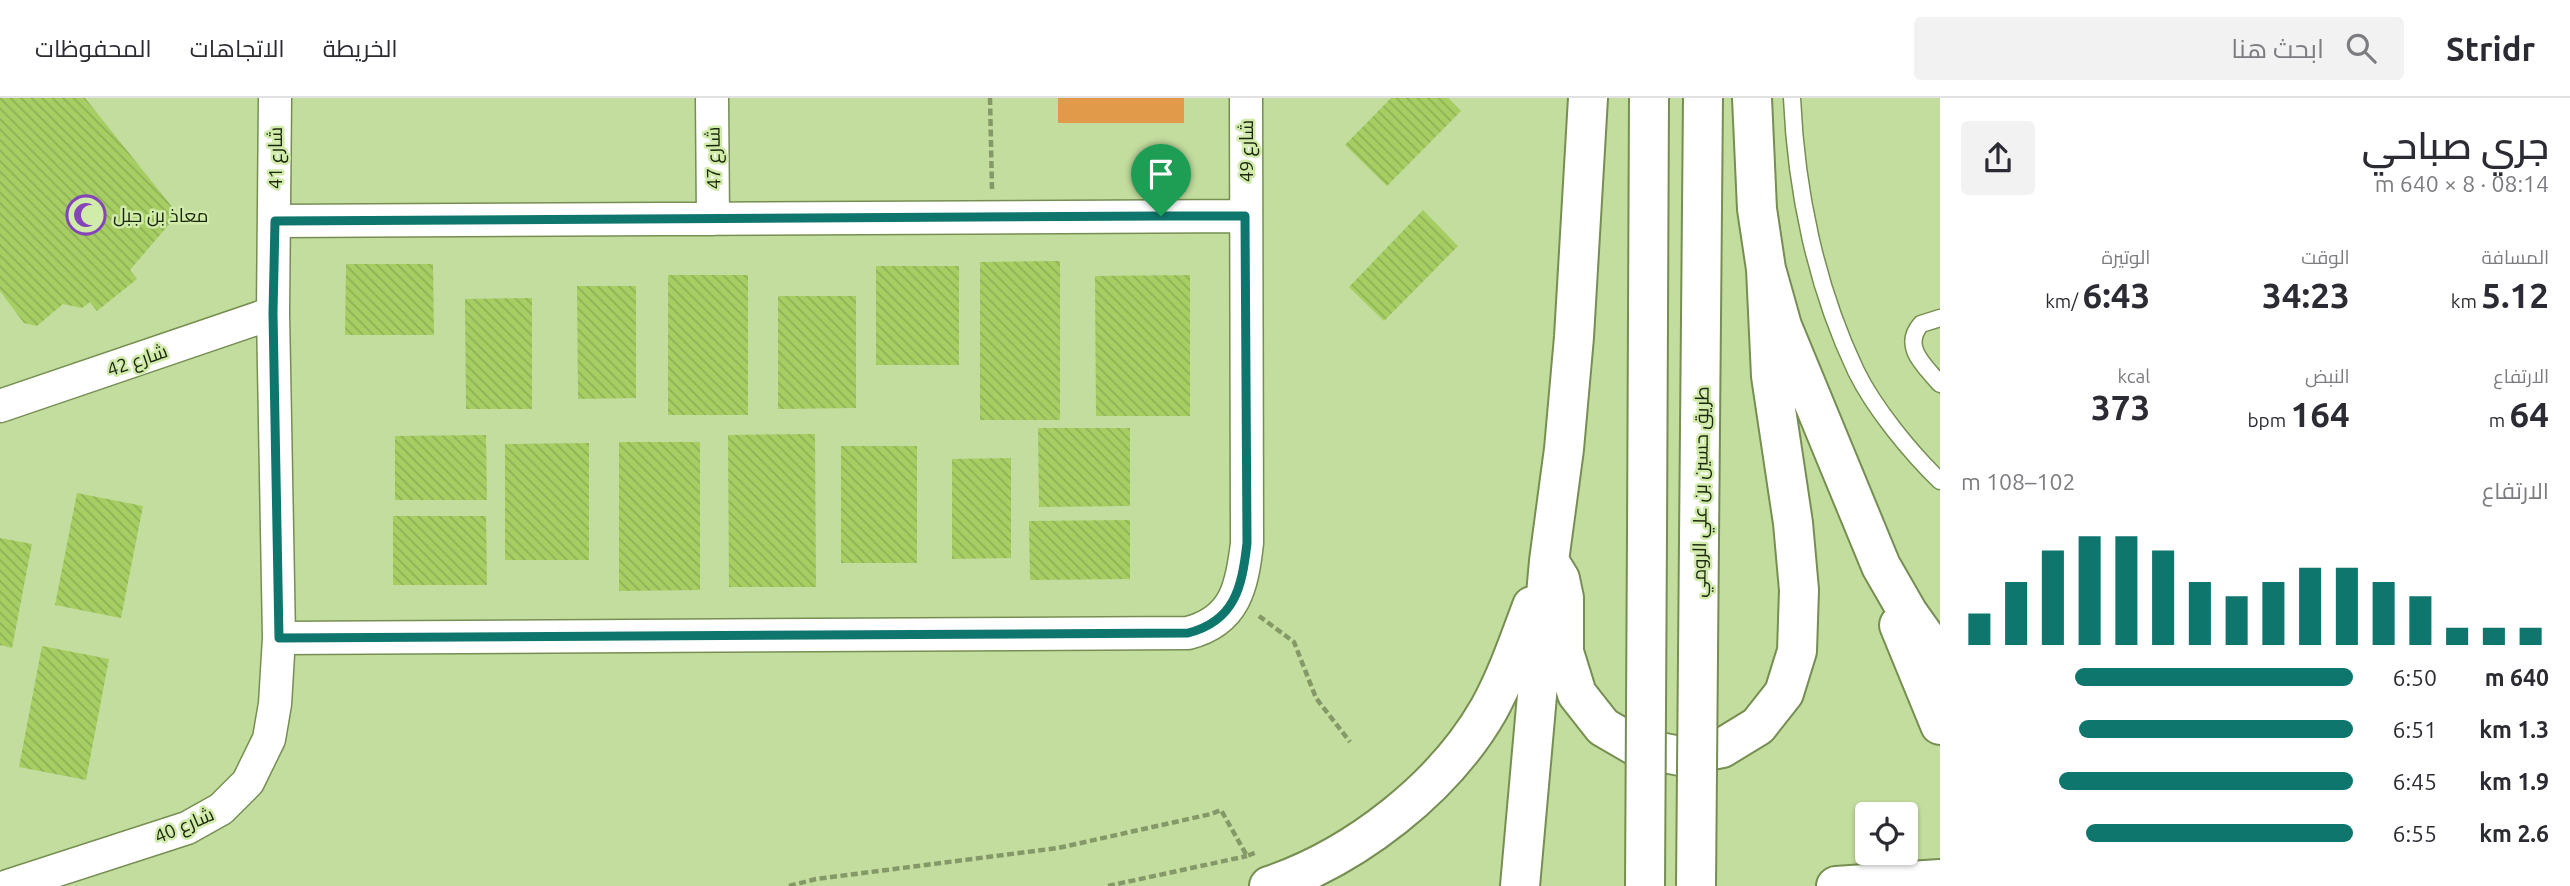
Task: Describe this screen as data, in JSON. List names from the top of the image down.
{
  "streets": {
    "highway": ["طريق حسين بن علي الرومي"],
    "street": [
      "شارع 49",
      "شارع 41",
      "شارع 47",
      "شارع 42",
      "شارع 40"
    ]
  },
  "crossings": [
    ["شارع 41", "شارع 42"],
    ["شارع 41", "شارع 40"]
  ],
  "places": {
    "mosque": ["معاذ بن جبل"]
  },
  "page": {
    "header": "Stridr",
    "search": "ابحث هنا",
    "nav": ["الخريطة", "الاتجاهات", "المحفوظات"],
    "heading": ["جري صباحي", "08:14 · 8 × 640 m"],
    "stats": [
      ["المسافة", "5.12 km"],
      ["الوقت", "34:23"],
      ["الوتيرة", "6:43 /km"],
      ["الارتفاع", "64 m"],
      ["النبض", "164 bpm"],
      ["kcal", "373"]
    ],
    "chart": ["الارتفاع", "102–108 m"],
    "list": [
      {
        "name": "640 m",
        "note": "6:50"
      },
      {
        "name": "1.3 km",
        "note": "6:51"
      },
      {
        "name": "1.9 km",
        "note": "6:45"
      },
      {
        "name": "2.6 km",
        "note": "6:55"
      }
    ]
  }
}
